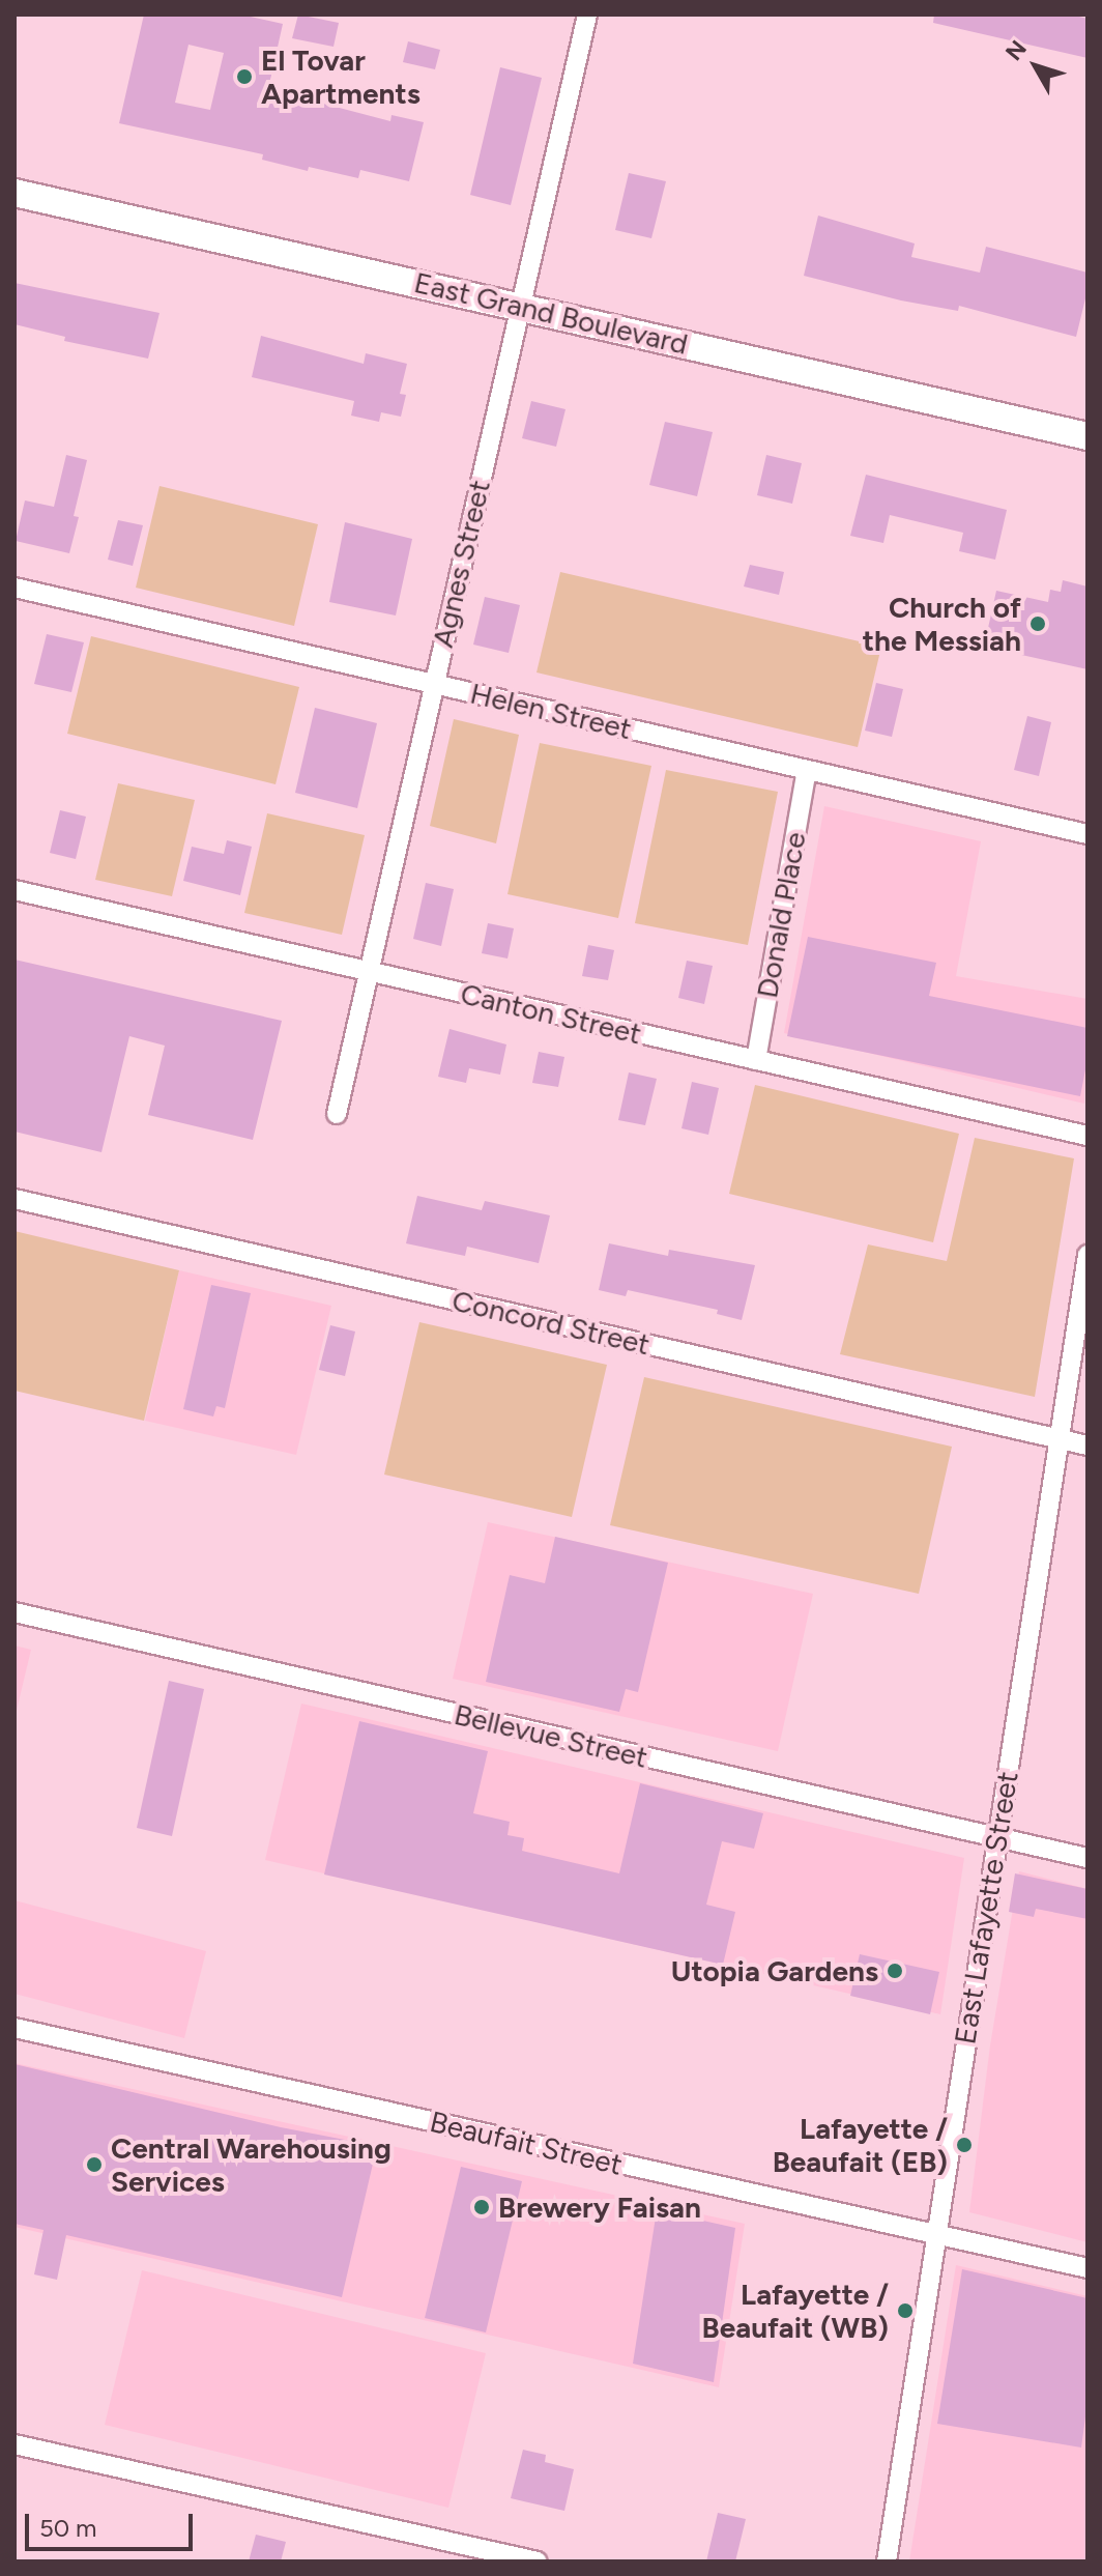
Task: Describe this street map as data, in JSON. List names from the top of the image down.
{
  "streets": {
    "main road": ["East Grand Boulevard"],
    "street": [
      "Agnes Street",
      "Helen Street",
      "Donald Place",
      "Canton Street",
      "Concord Street",
      "Bellevue Street",
      "East Lafayette Street",
      "Beaufait Street"
    ]
  },
  "crossings": [
    ["East Grand Boulevard", "Agnes Street"],
    ["Agnes Street", "Helen Street"],
    ["Agnes Street", "Canton Street"],
    ["Helen Street", "Donald Place"],
    ["Donald Place", "Canton Street"],
    ["Concord Street", "East Lafayette Street"],
    ["Bellevue Street", "East Lafayette Street"],
    ["East Lafayette Street", "Beaufait Street"]
  ],
  "places": [
    "El Tovar Apartments",
    "Church of the Messiah",
    "Utopia Gardens",
    "Lafayette / Beaufait (EB)",
    "Central Warehousing Services",
    "Brewery Faisan",
    "Lafayette / Beaufait (WB)"
  ],
  "scale_bar": "50 m",
  "north": "top left"
}
